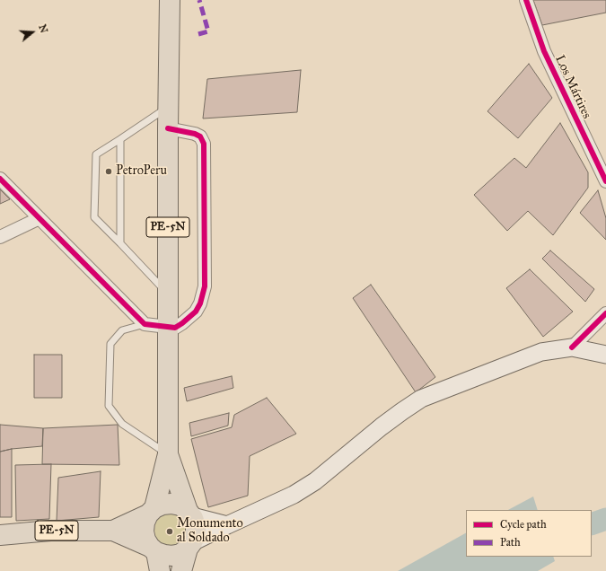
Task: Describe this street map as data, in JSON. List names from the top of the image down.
{
  "streets": {
    "main road": ["PE-5N"],
    "street": ["Los Mártires"]
  },
  "places": ["PetroPeru", "Monumento al Soldado"],
  "legend": ["Cycle path", "Path"],
  "north": "right"
}
